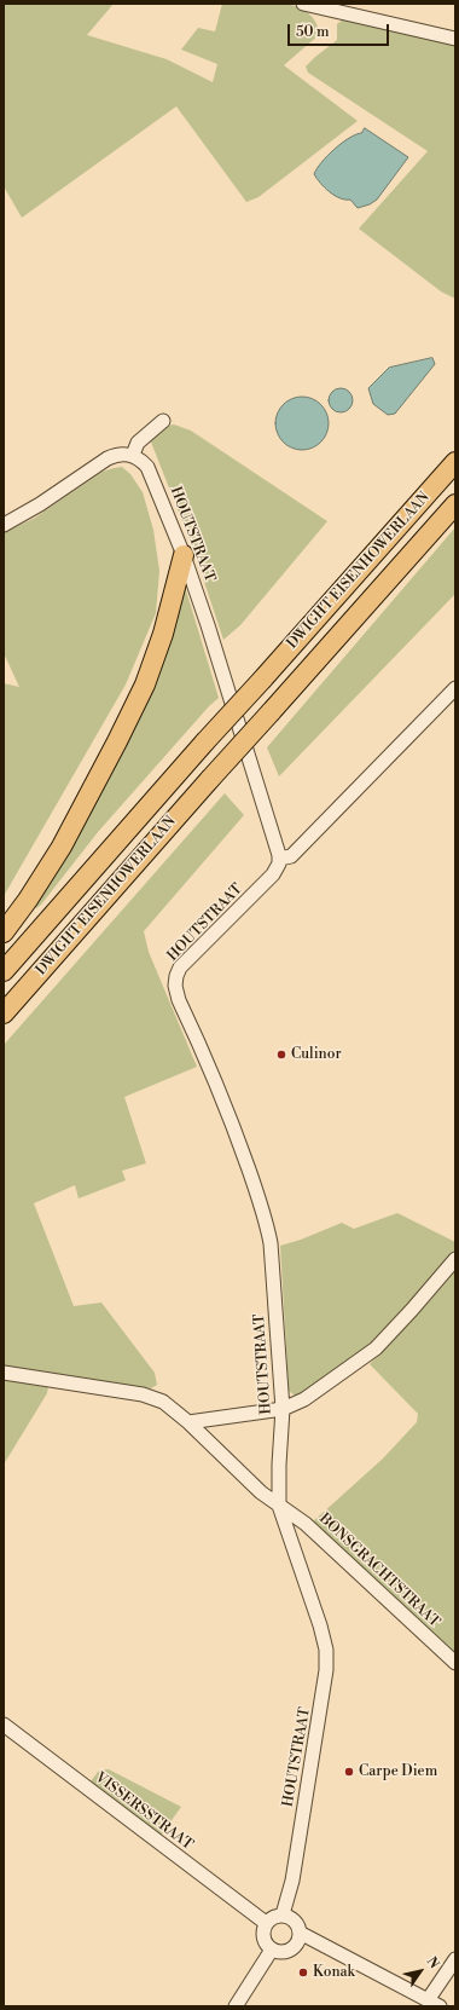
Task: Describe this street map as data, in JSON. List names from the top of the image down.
{
  "streets": {
    "highway": ["DWIGHT EISENHOWERLAAN"],
    "street": ["HOUTSTRAAT", "BONSGRACHTSTRAAT", "VISSERSSTRAAT"]
  },
  "crossings": [
    ["HOUTSTRAAT", "BONSGRACHTSTRAAT"],
    ["HOUTSTRAAT", "VISSERSSTRAAT"]
  ],
  "places": ["Culinor", "Carpe Diem", "Konak"],
  "scale_bar": "50 m",
  "north": "top right"
}
